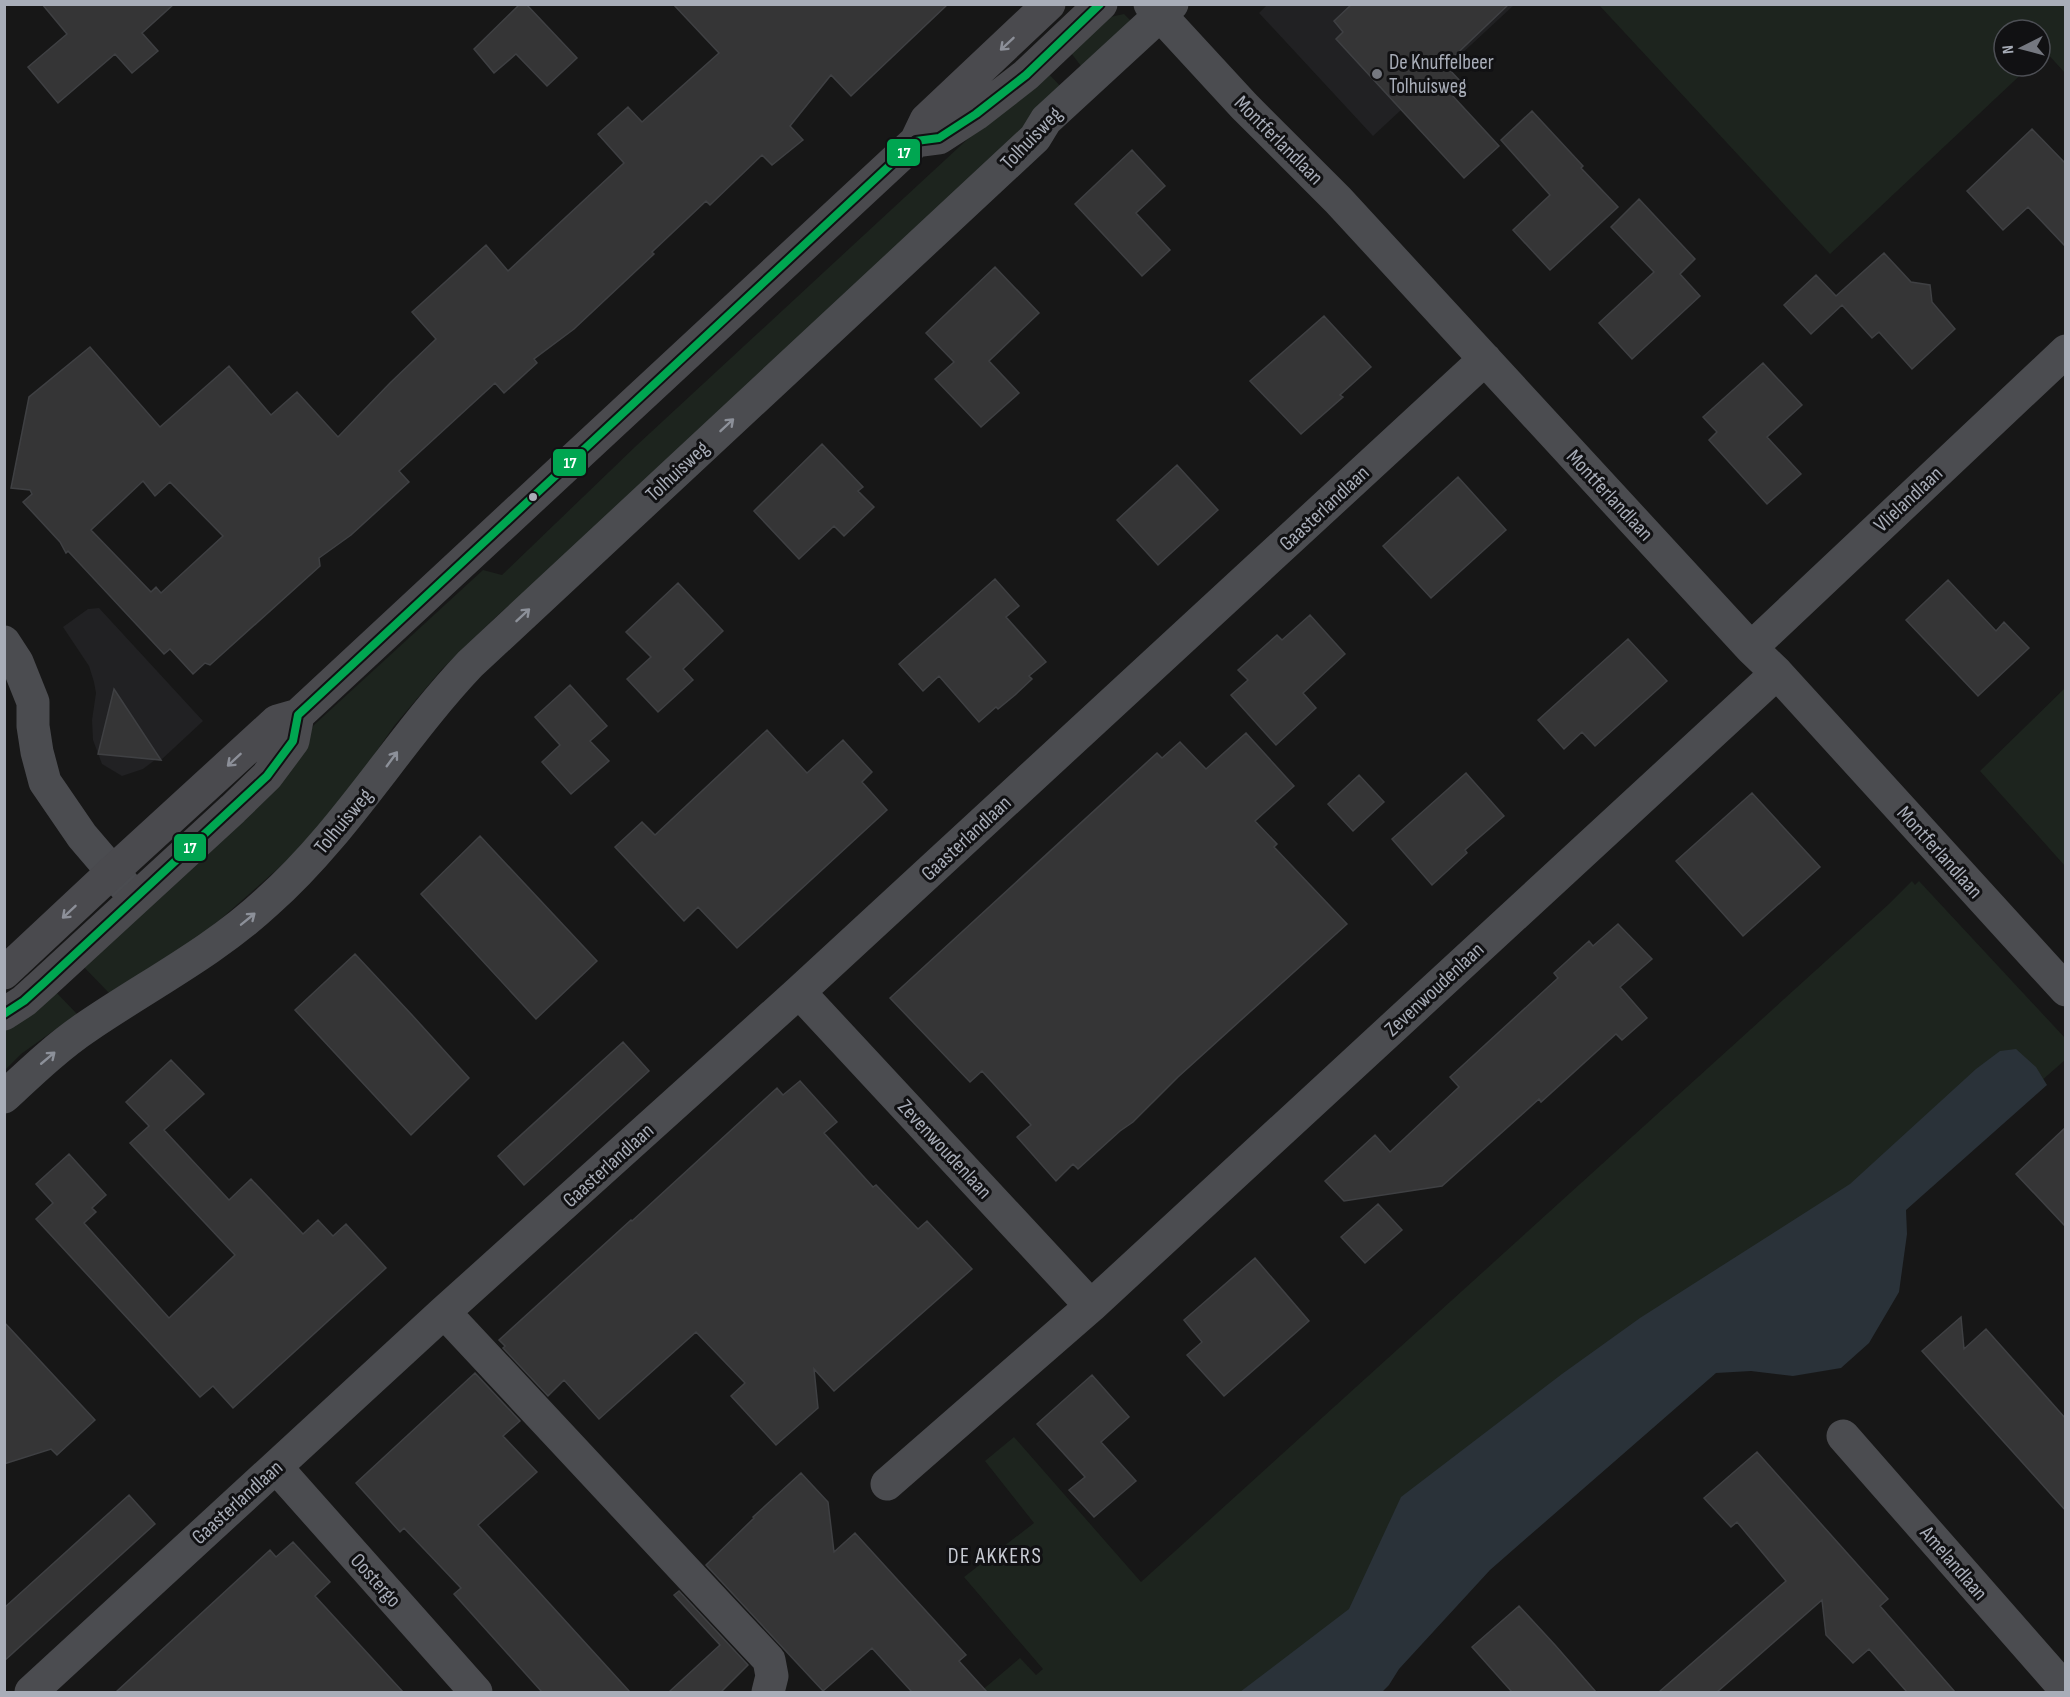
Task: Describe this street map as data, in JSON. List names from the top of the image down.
{
  "streets": {
    "street": [
      "Tolhuisweg",
      "Montferlandlaan",
      "Vlielandlaan",
      "Gaasterlandlaan",
      "Zevenwoudenlaan",
      "Amelandlaan",
      "Oostergo"
    ]
  },
  "crossings": [
    ["Tolhuisweg", "Montferlandlaan"],
    ["Montferlandlaan", "Vlielandlaan"],
    ["Montferlandlaan", "Gaasterlandlaan"],
    ["Montferlandlaan", "Zevenwoudenlaan"],
    ["Gaasterlandlaan", "Zevenwoudenlaan"],
    ["Gaasterlandlaan", "Oostergo"]
  ],
  "districts": ["DE AKKERS"],
  "places": ["De Knuffelbeer Tolhuisweg"],
  "lines": ["transit line 17"],
  "north": "left"
}
